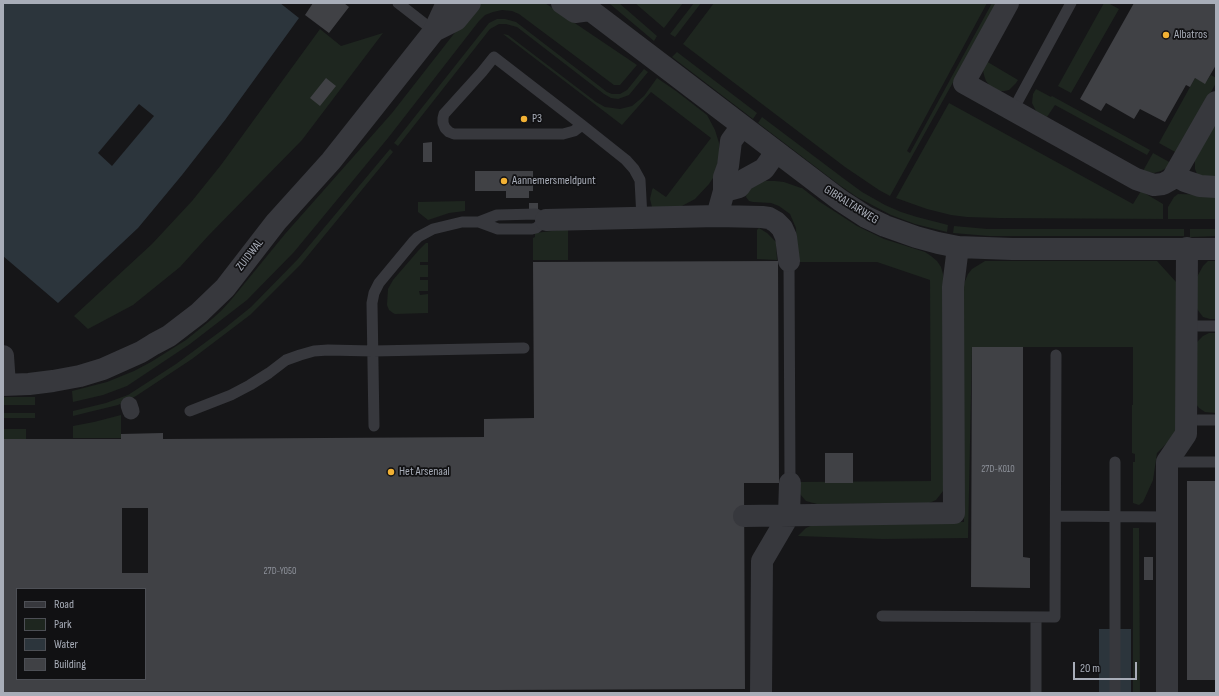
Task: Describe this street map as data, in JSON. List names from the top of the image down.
{
  "streets": {
    "street": ["GIBRALTARWEG", "ZUIDWAL"]
  },
  "places": [
    "Albatros",
    "P3",
    "Aannemersmeldpunt",
    "Het Arsenaal"
  ],
  "house_numbers": ["27D-K010", "27D-Y050"],
  "legend": [
    "Road",
    "Park",
    "Water",
    "Building"
  ],
  "scale_bar": "20 m"
}
